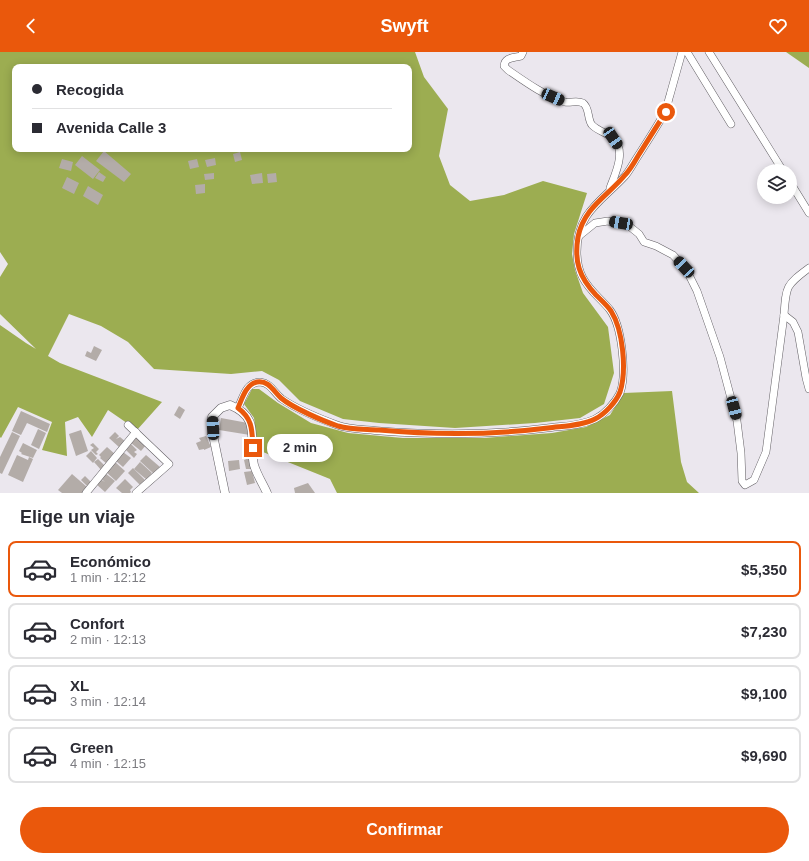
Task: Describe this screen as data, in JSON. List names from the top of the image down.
{
  "page": {
    "header": "Swyft",
    "banner": ["Recogida", "Avenida Calle 3"],
    "bubble": "2 min",
    "heading": "Elige un viaje",
    "list": [
      {
        "name": "Económico",
        "note": "1 min · 12:12",
        "value": "$5,350"
      },
      {
        "name": "Confort",
        "note": "2 min · 12:13",
        "value": "$7,230"
      },
      {
        "name": "XL",
        "note": "3 min · 12:14",
        "value": "$9,100"
      },
      {
        "name": "Green",
        "note": "4 min · 12:15",
        "value": "$9,690"
      }
    ],
    "buttons": "Confirmar"
  }
}
